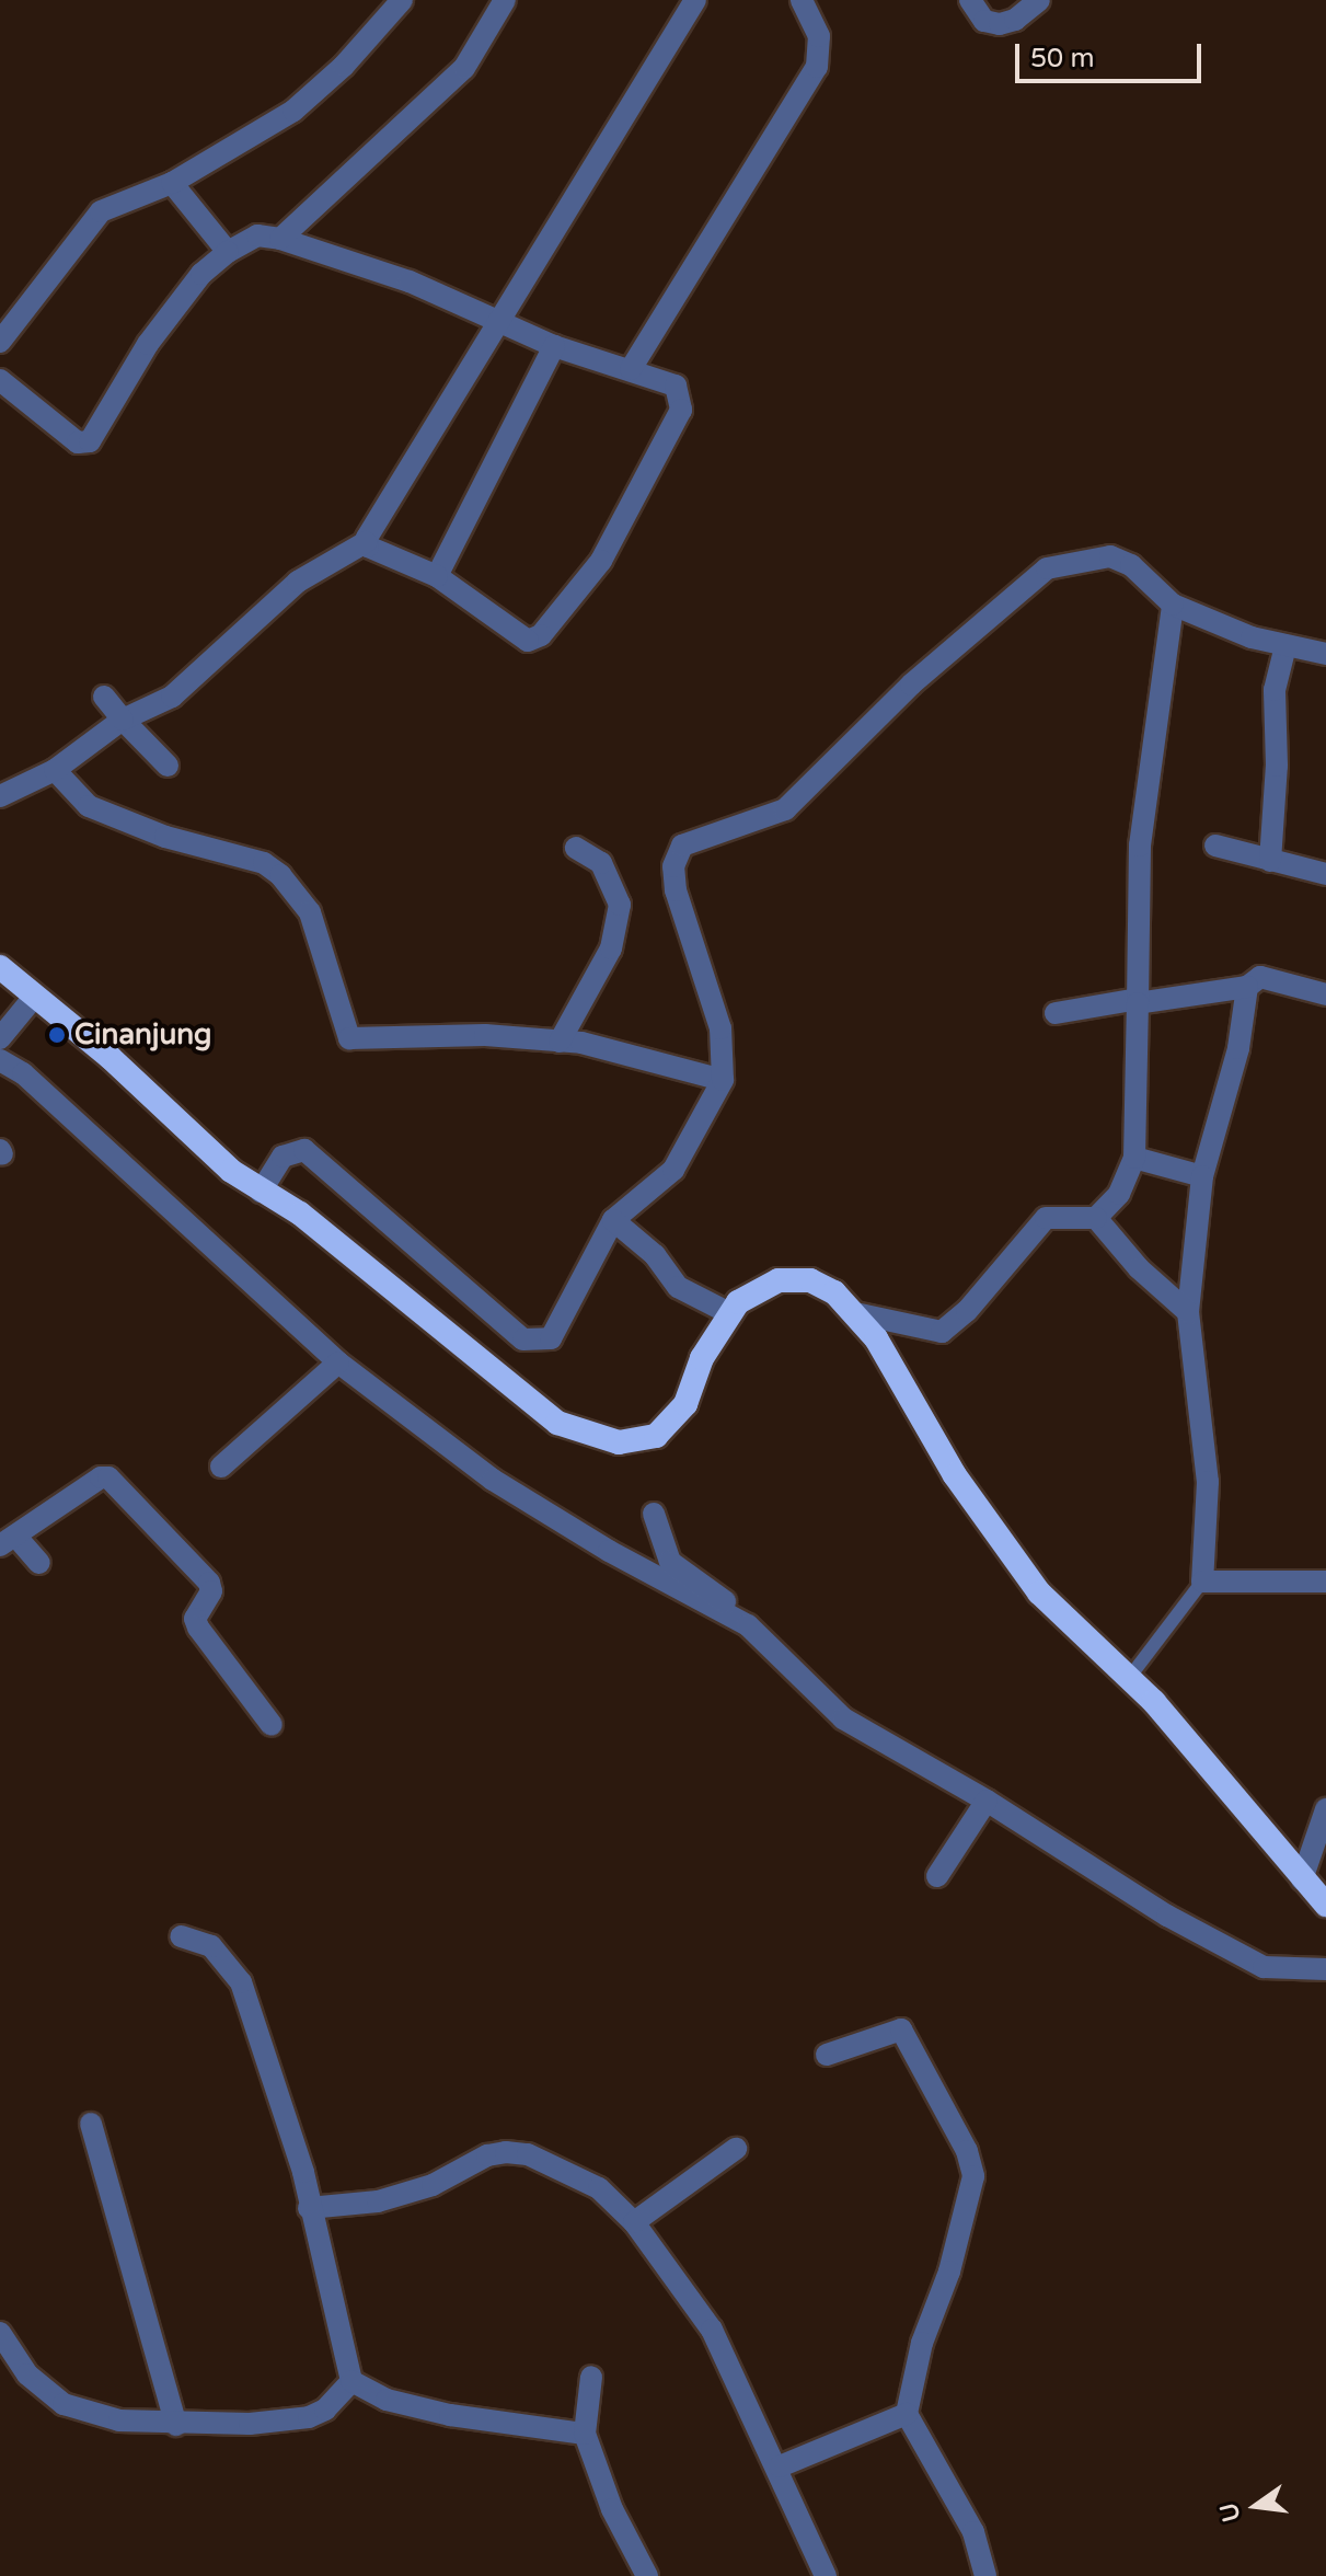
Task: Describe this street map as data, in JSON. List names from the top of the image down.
{
  "places": ["Cinanjung"],
  "scale_bar": "50 m",
  "north": "left"
}
